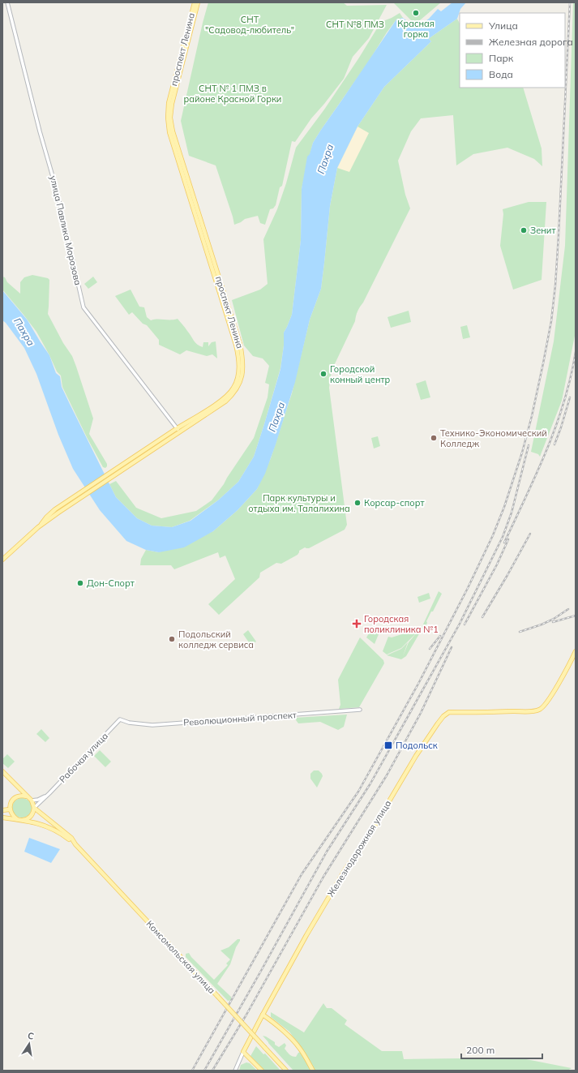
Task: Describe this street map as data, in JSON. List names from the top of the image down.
{
  "streets": {
    "main road": ["проспект Ленина", "Железнодорожная улица", "Комсомольская улица"],
    "street": ["улица Павлика Морозова", "Революционный проспект", "Рабочая улица"]
  },
  "crossings": [
    ["проспект Ленина", "улица Павлика Морозова"],
    ["Революционный проспект", "Рабочая улица"],
    ["Рабочая улица", "Комсомольская улица"]
  ],
  "water": ["Пахра"],
  "parks": [
    "СНТ \"Садовод-любитель\"",
    "СНТ №8 ПМЗ",
    "СНТ № 1 ПМЗ в районе Красной Горки",
    "Парк культуры и отдыха им. Талалихина"
  ],
  "places": {
    "other": [
      "Красная горка",
      "Зенит",
      "Городской конный центр",
      "Технико-Экономический Колледж",
      "Корсар-спорт",
      "Дон-Спорт",
      "Подольский колледж сервиса"
    ],
    "health": ["Городская поликлиника №1"],
    "transit": ["Подольск"]
  },
  "legend": [
    "Улица",
    "Железная дорога",
    "Парк",
    "Вода"
  ],
  "scale_bar": "200 m",
  "north": "top"
}
